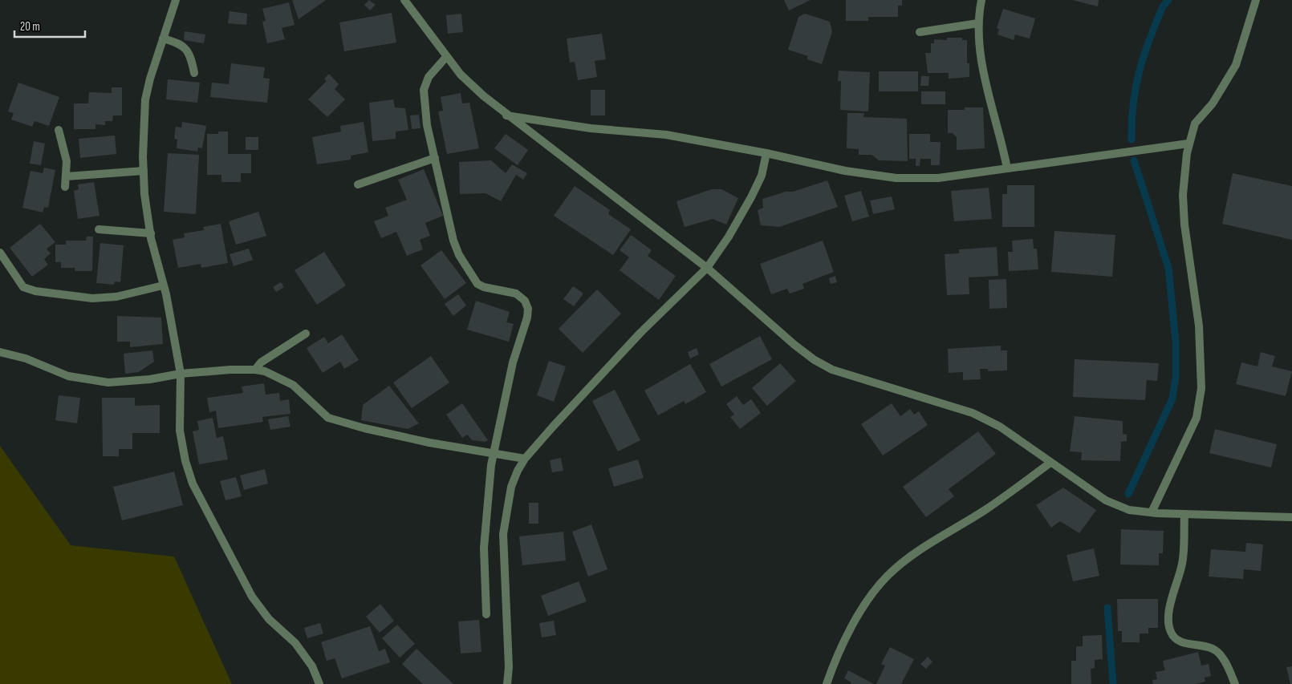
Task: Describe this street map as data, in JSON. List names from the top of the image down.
{
  "scale_bar": "20 m"
}
